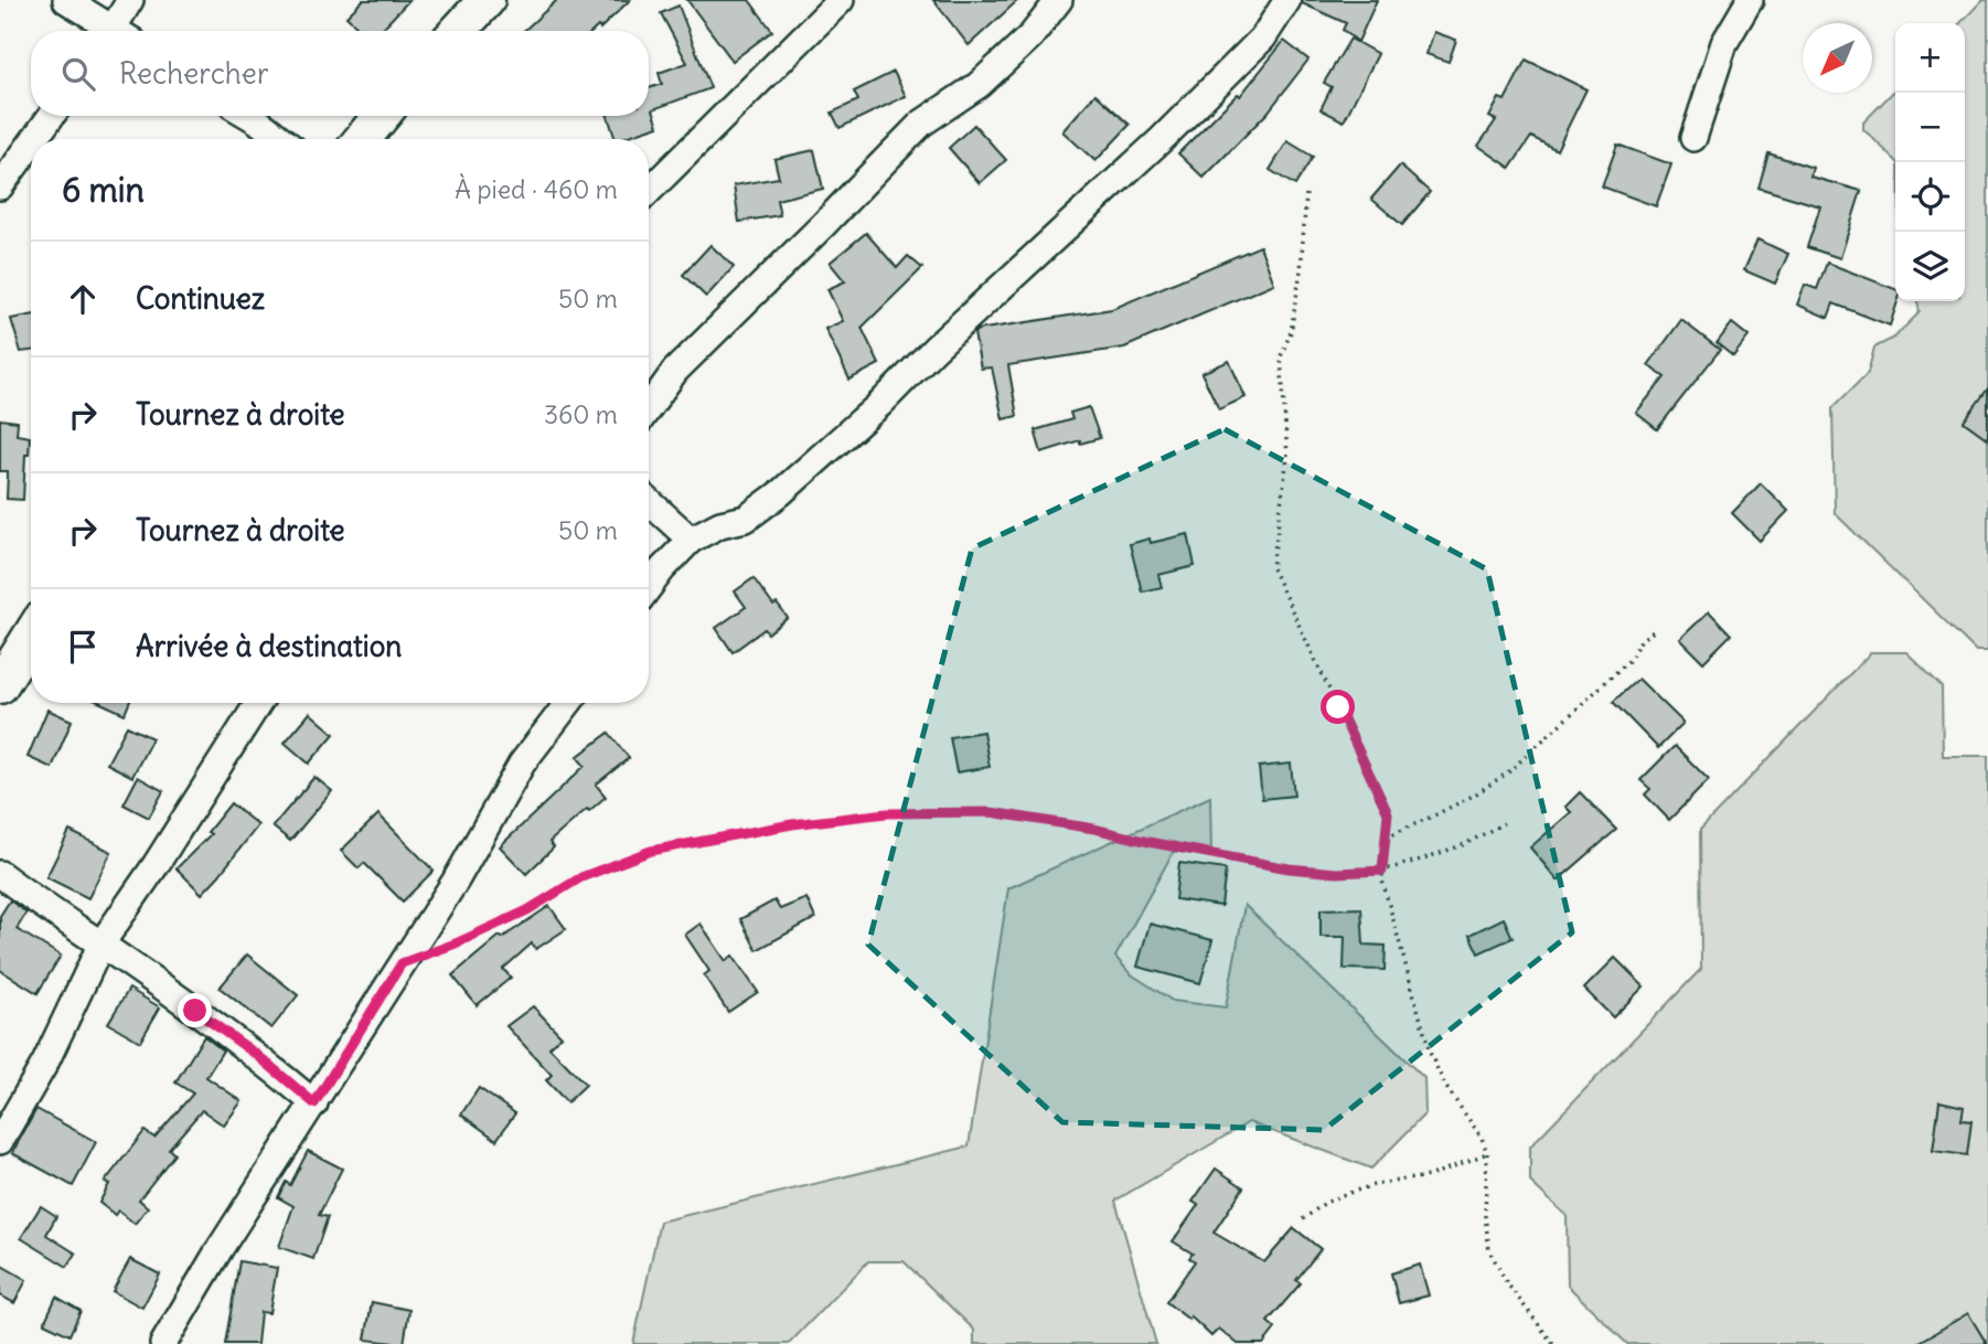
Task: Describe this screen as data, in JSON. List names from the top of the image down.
{
  "north": "bottom left",
  "page": {
    "map_buttons": ["+", "−"],
    "search": "Rechercher",
    "heading": ["6 min", "À pied · 460 m"],
    "list": [
      ["Continuez", "50 m"],
      ["Tournez à droite", "360 m"],
      ["Tournez à droite", "50 m"],
      "Arrivée à destination"
    ]
  }
}
